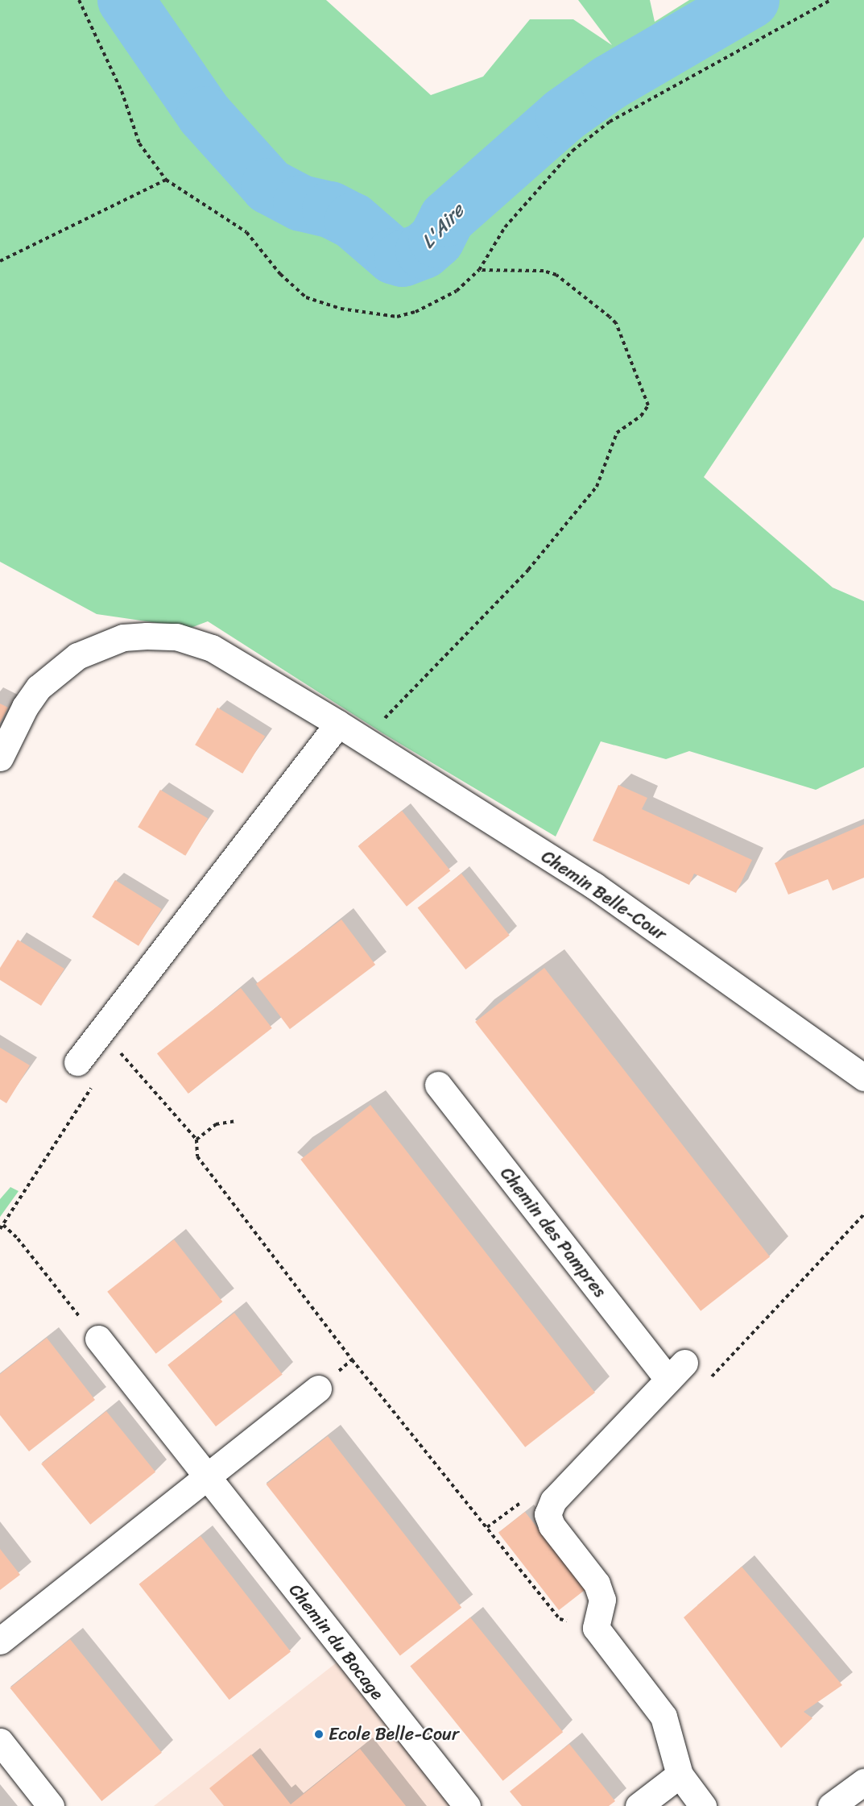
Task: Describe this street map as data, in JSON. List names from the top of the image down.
{
  "streets": {
    "street": ["Chemin Belle-Cour", "Chemin des Pampres", "Chemin du Bocage"]
  },
  "water": ["L'Aire"],
  "places": ["Ecole Belle-Cour"]
}
